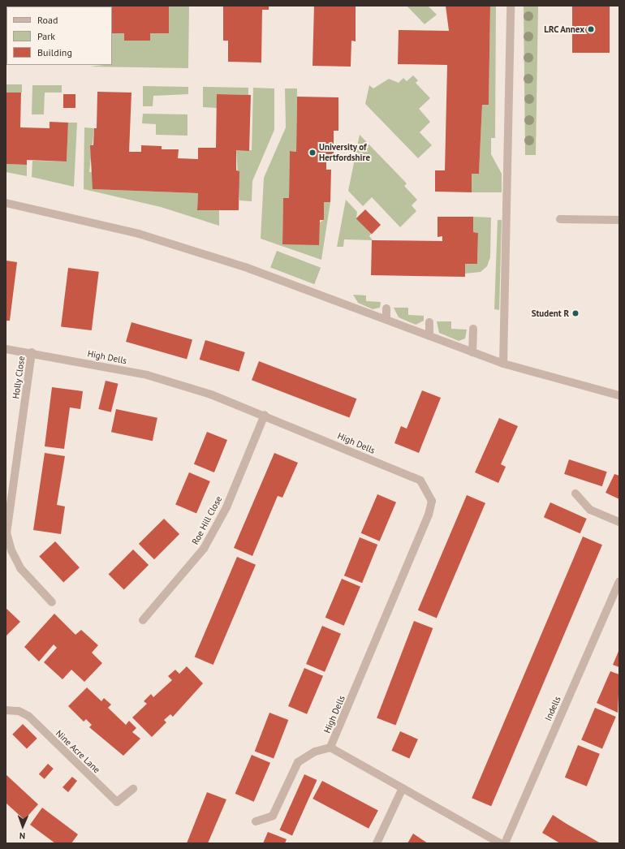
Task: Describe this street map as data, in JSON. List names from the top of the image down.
{
  "streets": {
    "street": [
      "High Dells",
      "Holly Close",
      "Roe Hill Close",
      "Indells",
      "Nine Acre Lane"
    ]
  },
  "crossings": [
    ["High Dells", "Holly Close"],
    ["High Dells", "Roe Hill Close"]
  ],
  "places": ["LRC Annex", "University of Hertfordshire", "Student R"],
  "legend": ["Road", "Park", "Building"],
  "north": "bottom"
}
